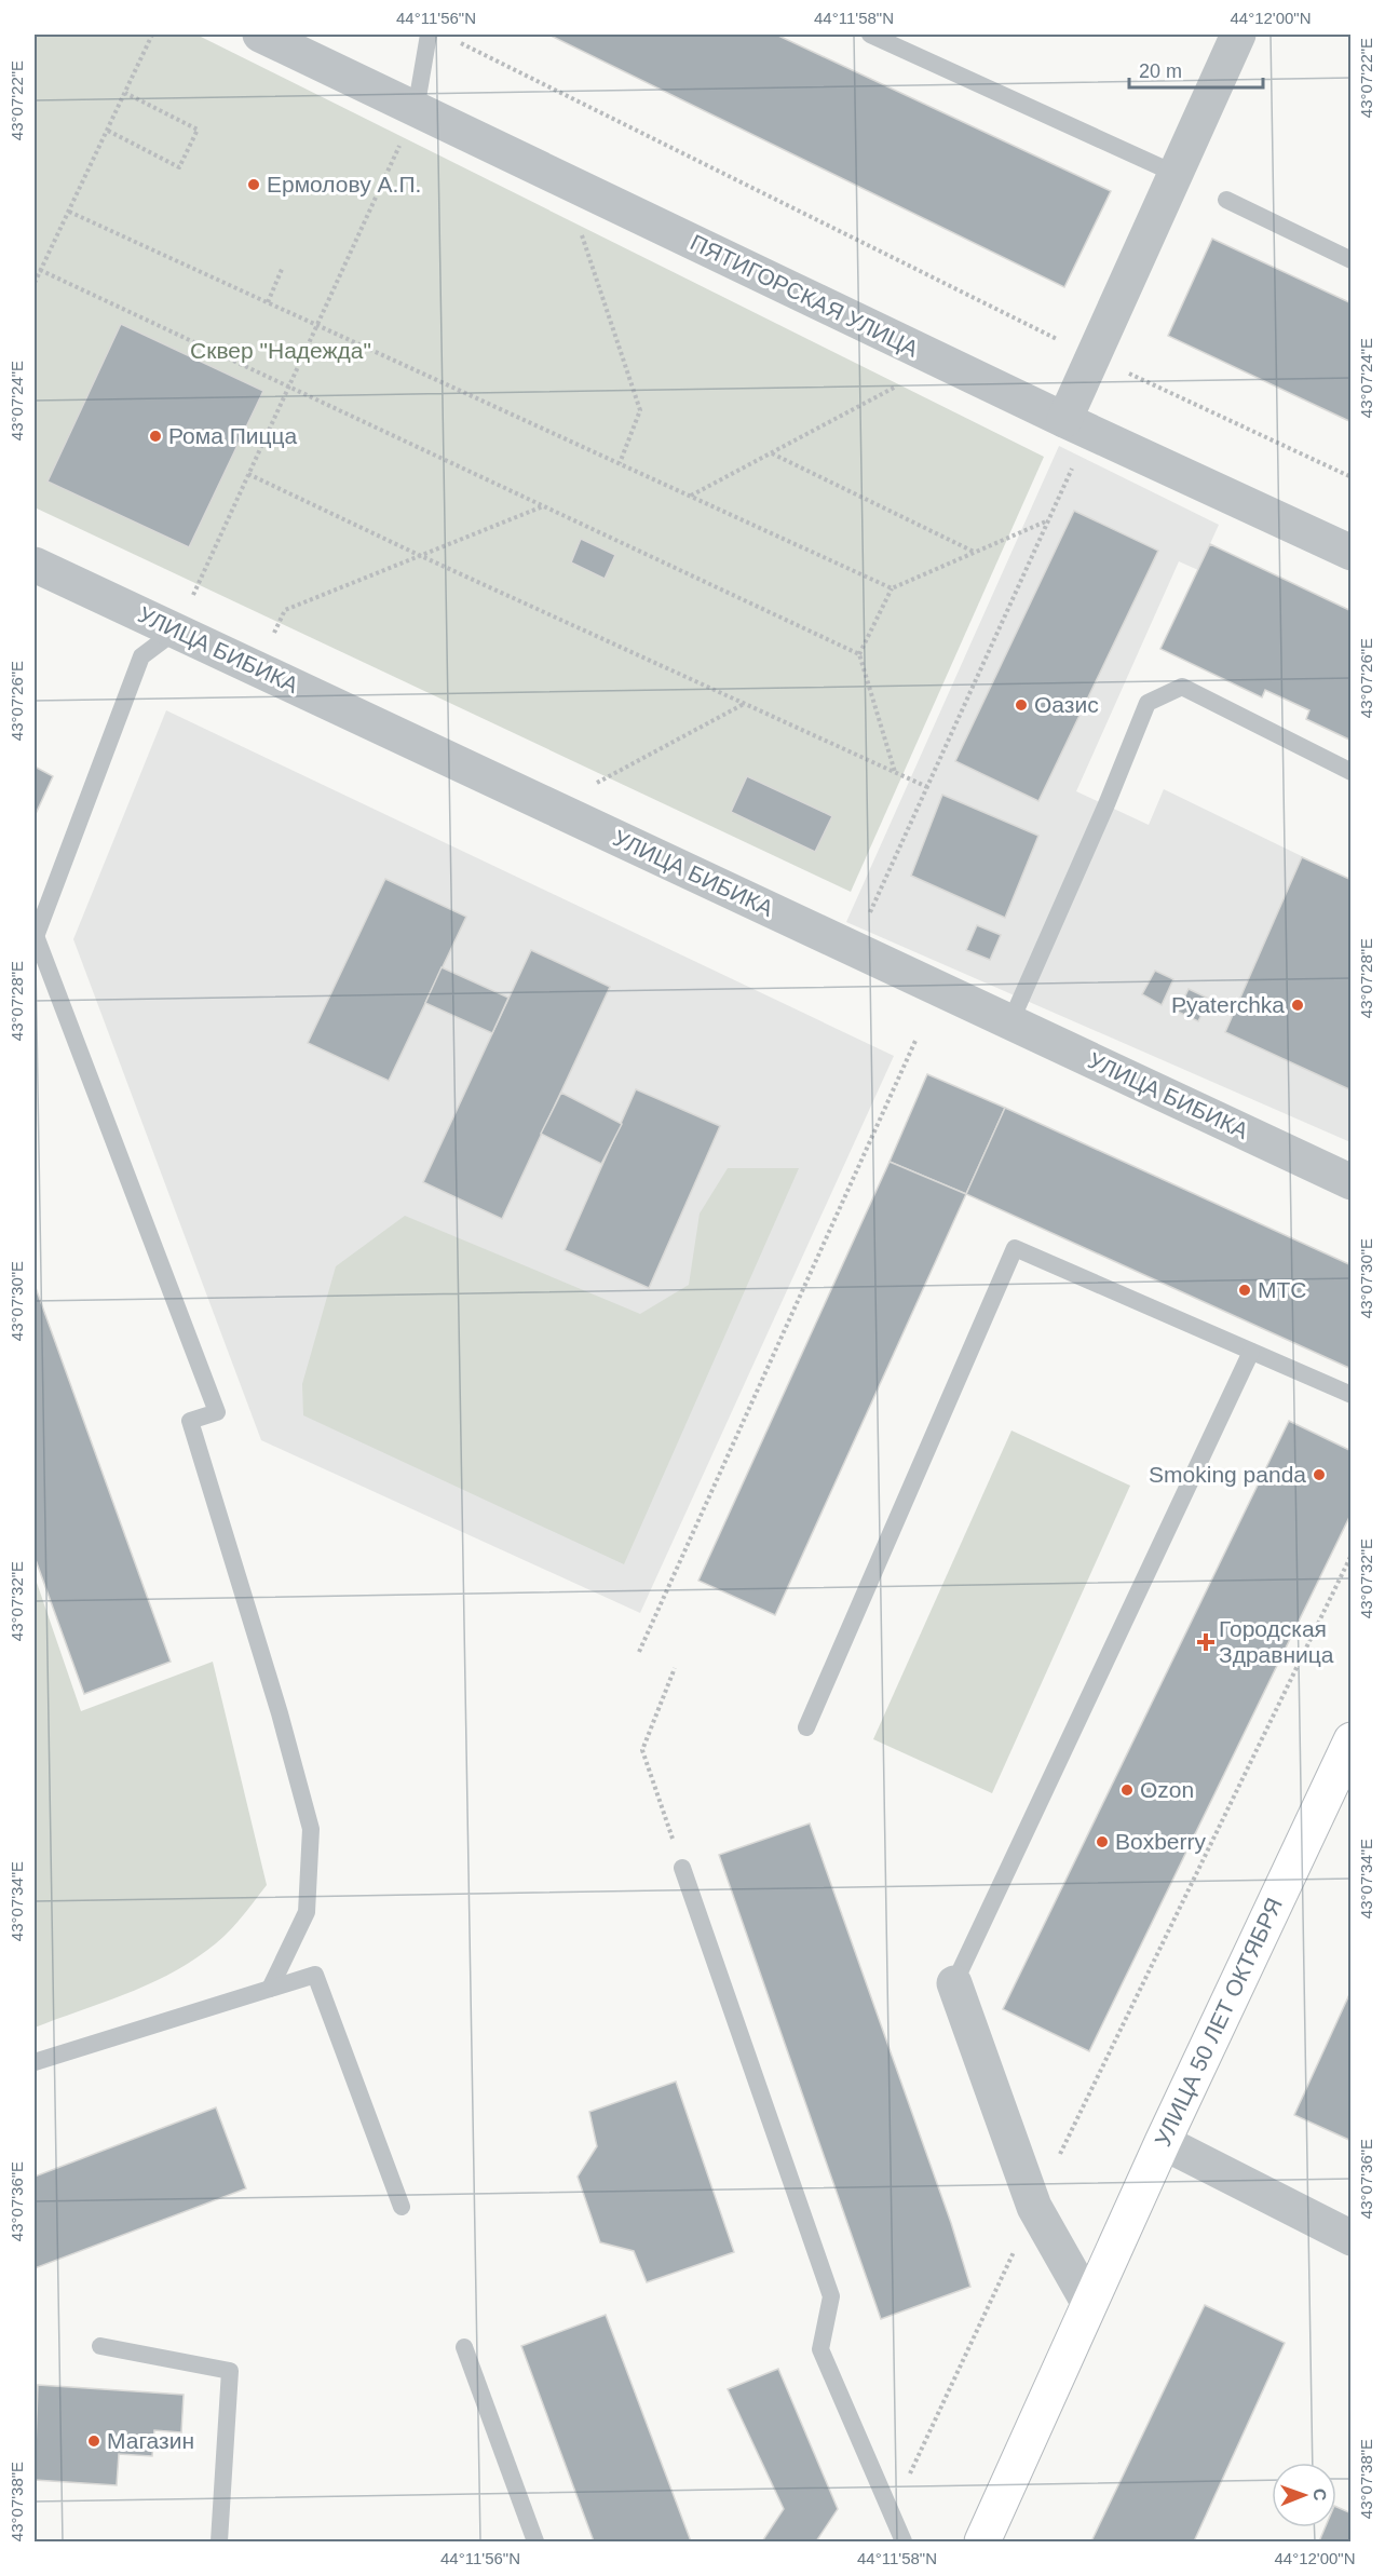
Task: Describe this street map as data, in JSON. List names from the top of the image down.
{
  "streets": {
    "main road": ["УЛИЦА 50 ЛЕТ ОКТЯБРЯ"],
    "street": ["ПЯТИГОРСКАЯ УЛИЦА", "УЛИЦА БИБИКА"]
  },
  "parks": ["Сквер \"Надежда\""],
  "places": {
    "other": [
      "Ермолову А.П.",
      "Рома Пицца",
      "Оазис",
      "Pyaterchka",
      "МТС",
      "Smoking panda",
      "Ozon",
      "Boxberry",
      "Магазин"
    ],
    "health": ["Городская Здравница"]
  },
  "scale_bar": "20 m",
  "north": "right",
  "coordinates": [
    "44°11'56\"N",
    "44°11'58\"N",
    "44°12'00\"N",
    "43°07'22\"E",
    "43°07'24\"E",
    "43°07'26\"E",
    "43°07'28\"E",
    "43°07'30\"E",
    "43°07'32\"E",
    "43°07'34\"E",
    "43°07'36\"E",
    "43°07'38\"E"
  ]
}
